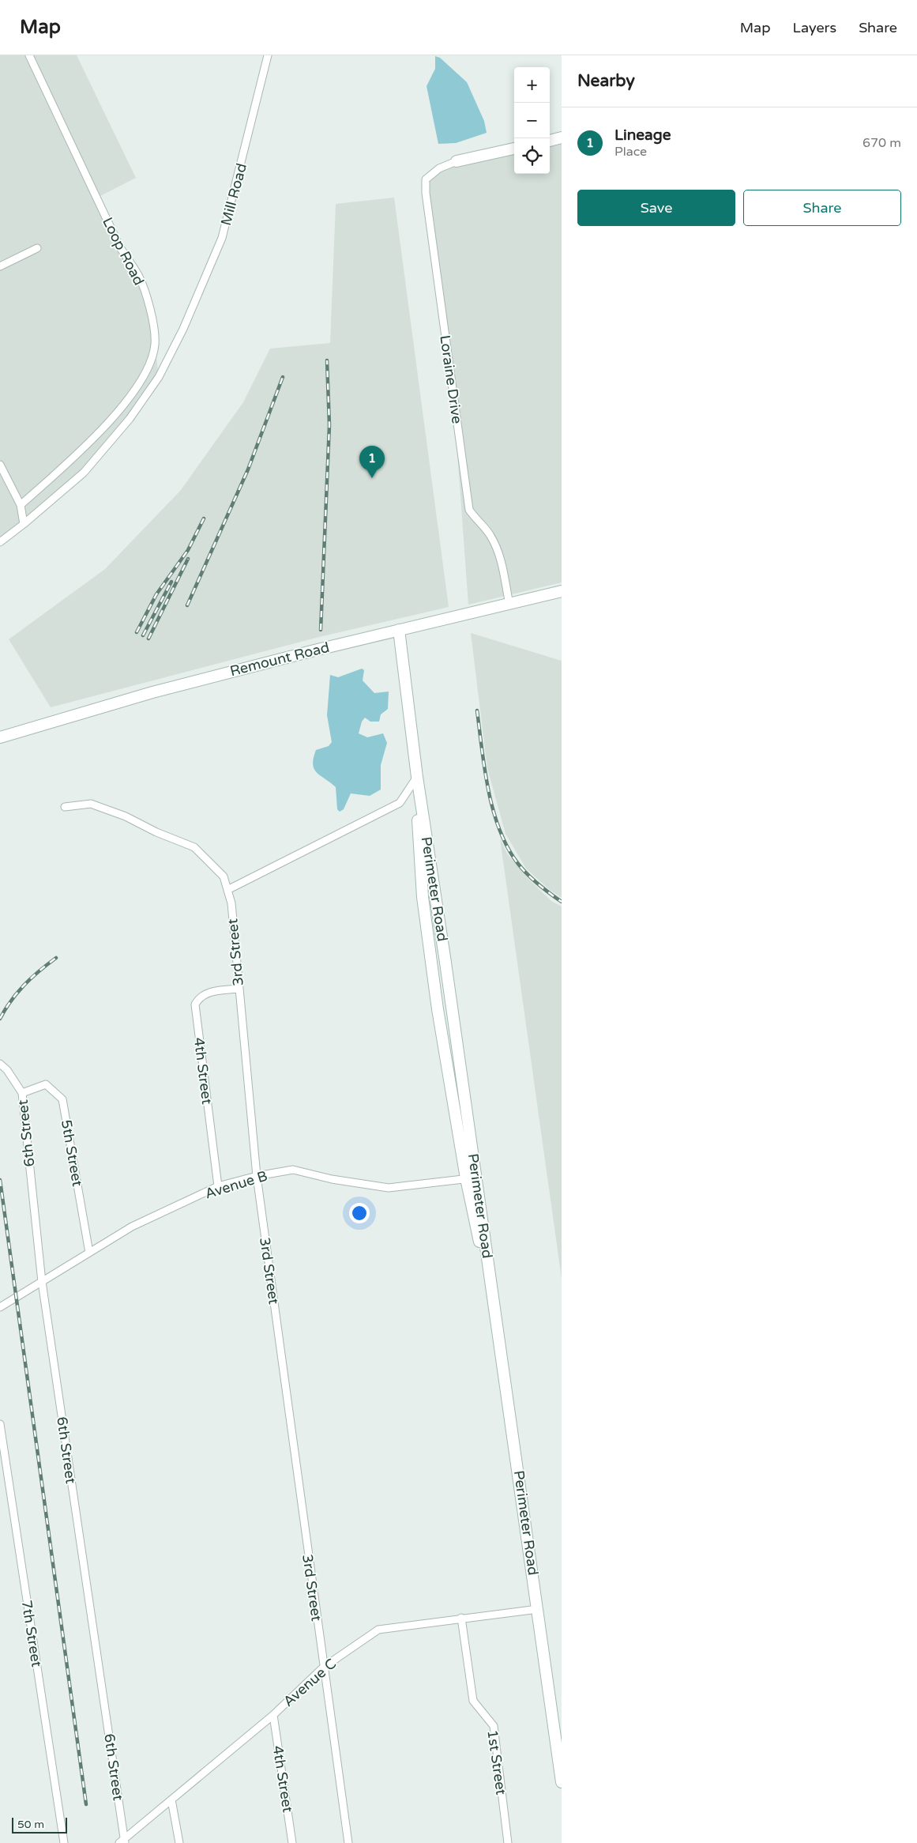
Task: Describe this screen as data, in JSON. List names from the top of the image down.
{
  "streets": {
    "street": [
      "Mill Road",
      "Loop Road",
      "Loraine Drive",
      "Remount Road",
      "Perimeter Road",
      "3rd Street",
      "4th Street",
      "6th Street",
      "5th Street",
      "Avenue B",
      "7th Street",
      "Avenue C",
      "1st Street"
    ]
  },
  "crossings": [
    ["Loraine Drive", "Remount Road"],
    ["Remount Road", "Perimeter Road"],
    ["Perimeter Road", "Avenue B"],
    ["Perimeter Road", "Avenue C"],
    ["3rd Street", "4th Street"],
    ["3rd Street", "Avenue B"],
    ["3rd Street", "Avenue C"],
    ["4th Street", "Avenue B"],
    ["4th Street", "Avenue C"],
    ["6th Street", "5th Street"],
    ["6th Street", "Avenue B"],
    ["6th Street", "Avenue C"],
    ["5th Street", "Avenue B"],
    ["Avenue C", "1st Street"]
  ],
  "scale_bar": "50 m",
  "page": {
    "header": "Map",
    "nav": ["Map", "Layers", "Share"],
    "heading": "Nearby",
    "map_buttons": ["+", "−"],
    "list": [
      {
        "mark": "1",
        "name": "Lineage",
        "note": "Place",
        "value": "670 m"
      }
    ],
    "buttons": ["Save", "Share"],
    "pins": "1",
    "scale": "50 m"
  }
}
